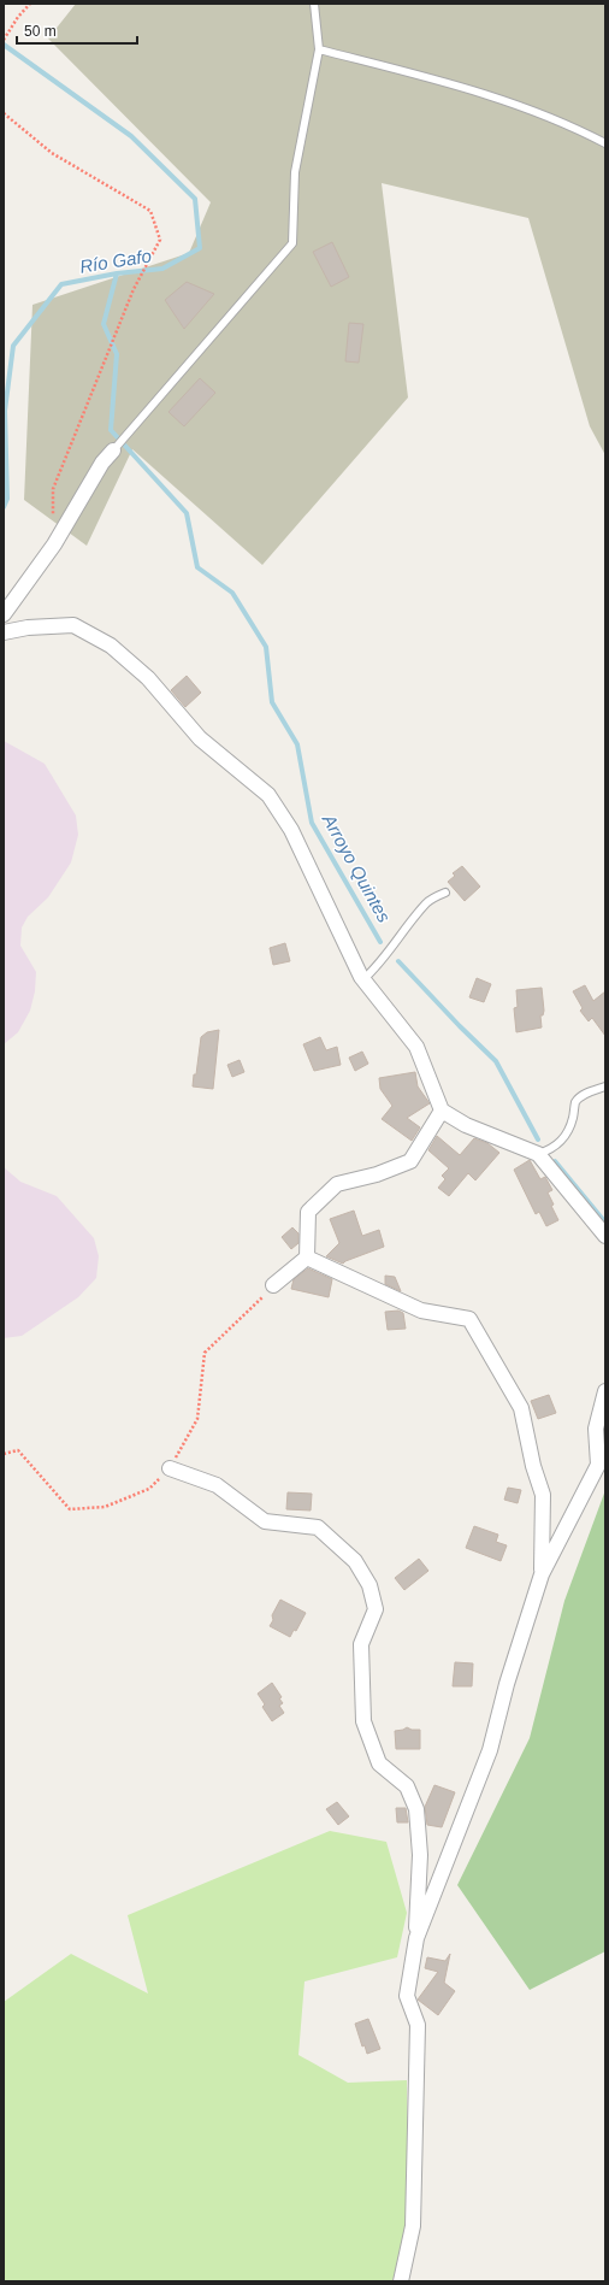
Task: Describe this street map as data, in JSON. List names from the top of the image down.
{
  "water": ["Río Gafo", "Arroyo Quintes"],
  "scale_bar": "50 m"
}
